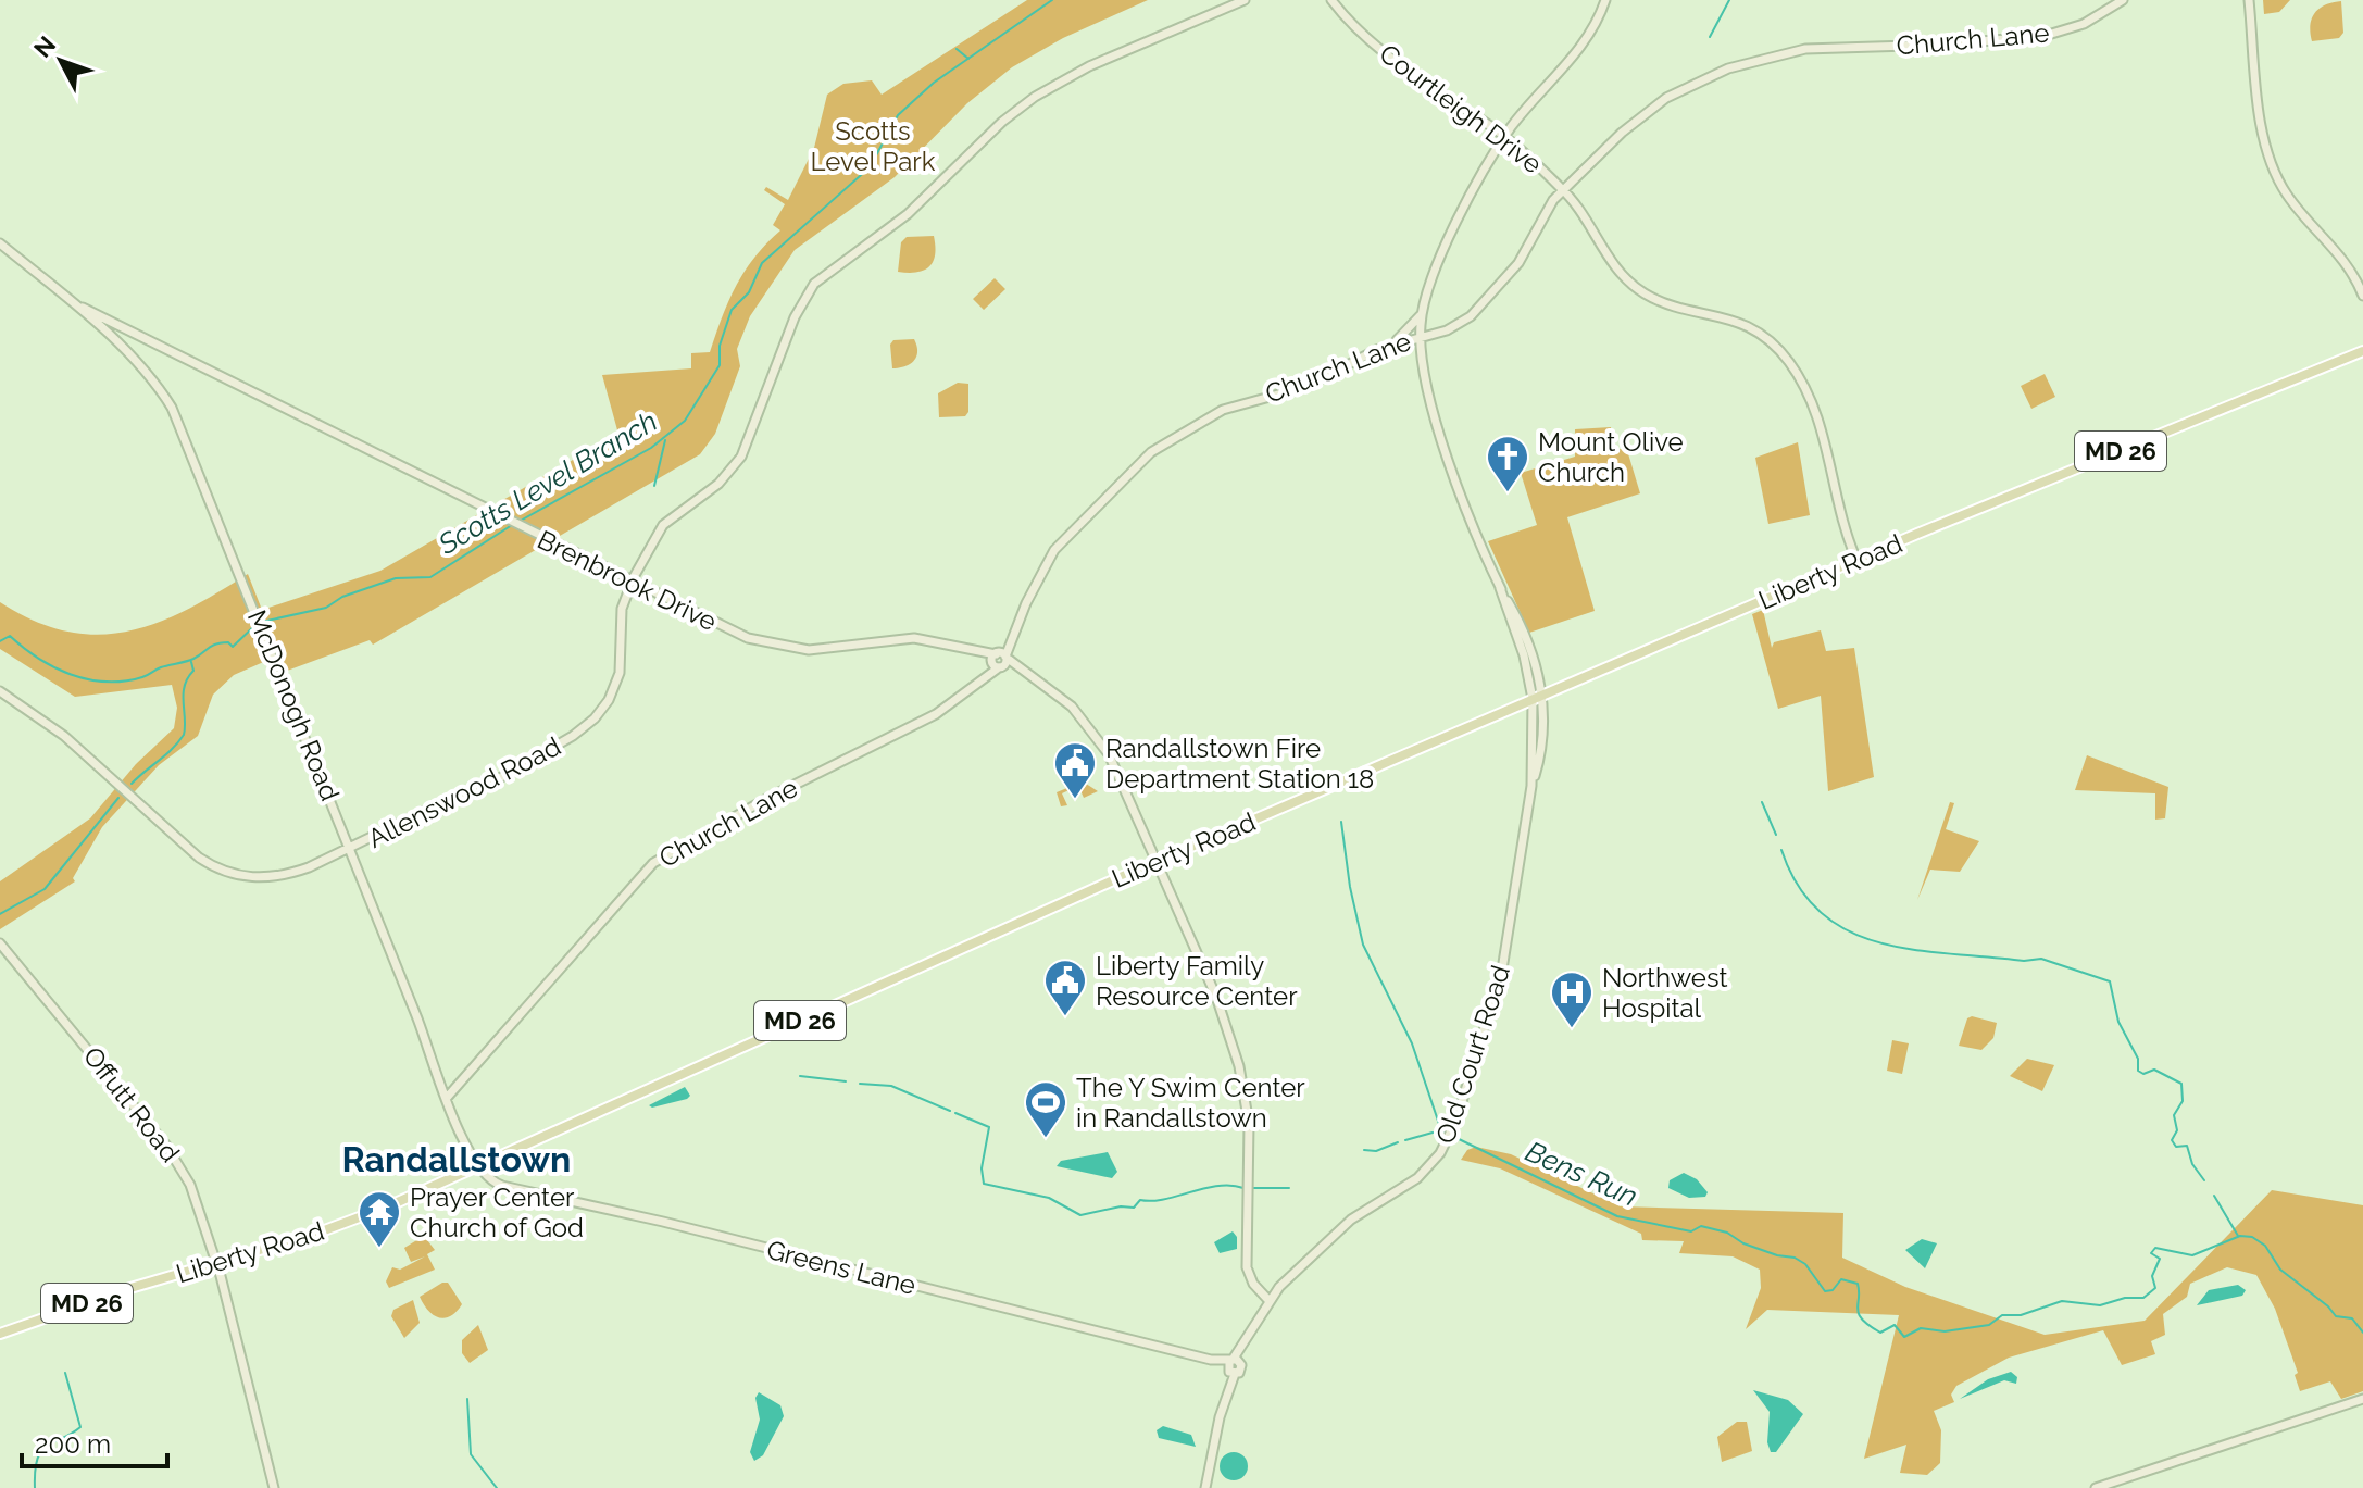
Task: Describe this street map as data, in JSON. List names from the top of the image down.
{
  "streets": {
    "main road": ["MD 26", "Liberty Road"],
    "street": [
      "Church Lane",
      "Courtleigh Drive",
      "Brenbrook Drive",
      "McDonogh Road",
      "Allenswood Road",
      "Old Court Road",
      "Offutt Road",
      "Greens Lane"
    ]
  },
  "crossings": [
    ["Church Lane", "Courtleigh Drive"],
    ["Church Lane", "Brenbrook Drive"],
    ["Church Lane", "McDonogh Road"],
    ["Church Lane", "Old Court Road"],
    ["Courtleigh Drive", "Liberty Road"],
    ["Courtleigh Drive", "Old Court Road"],
    ["Liberty Road", "Brenbrook Drive"],
    ["Liberty Road", "McDonogh Road"],
    ["Liberty Road", "Old Court Road"],
    ["Liberty Road", "Offutt Road"],
    ["Liberty Road", "Greens Lane"],
    ["Brenbrook Drive", "McDonogh Road"],
    ["Brenbrook Drive", "Allenswood Road"],
    ["Brenbrook Drive", "Old Court Road"],
    ["McDonogh Road", "Allenswood Road"],
    ["McDonogh Road", "Greens Lane"],
    ["Old Court Road", "Greens Lane"]
  ],
  "districts": ["Randallstown"],
  "water": ["Scotts Level Branch", "Bens Run"],
  "parks": ["Scotts Level Park"],
  "places": {
    "church": ["Mount Olive Church"],
    "public building": ["Randallstown Fire Department Station 18", "Liberty Family Resource Center"],
    "hospital": ["Northwest Hospital"],
    "sports": ["The Y Swim Center in Randallstown"],
    "temple": ["Prayer Center Church of God"]
  },
  "scale_bar": "200 m",
  "north": "top left"
}
